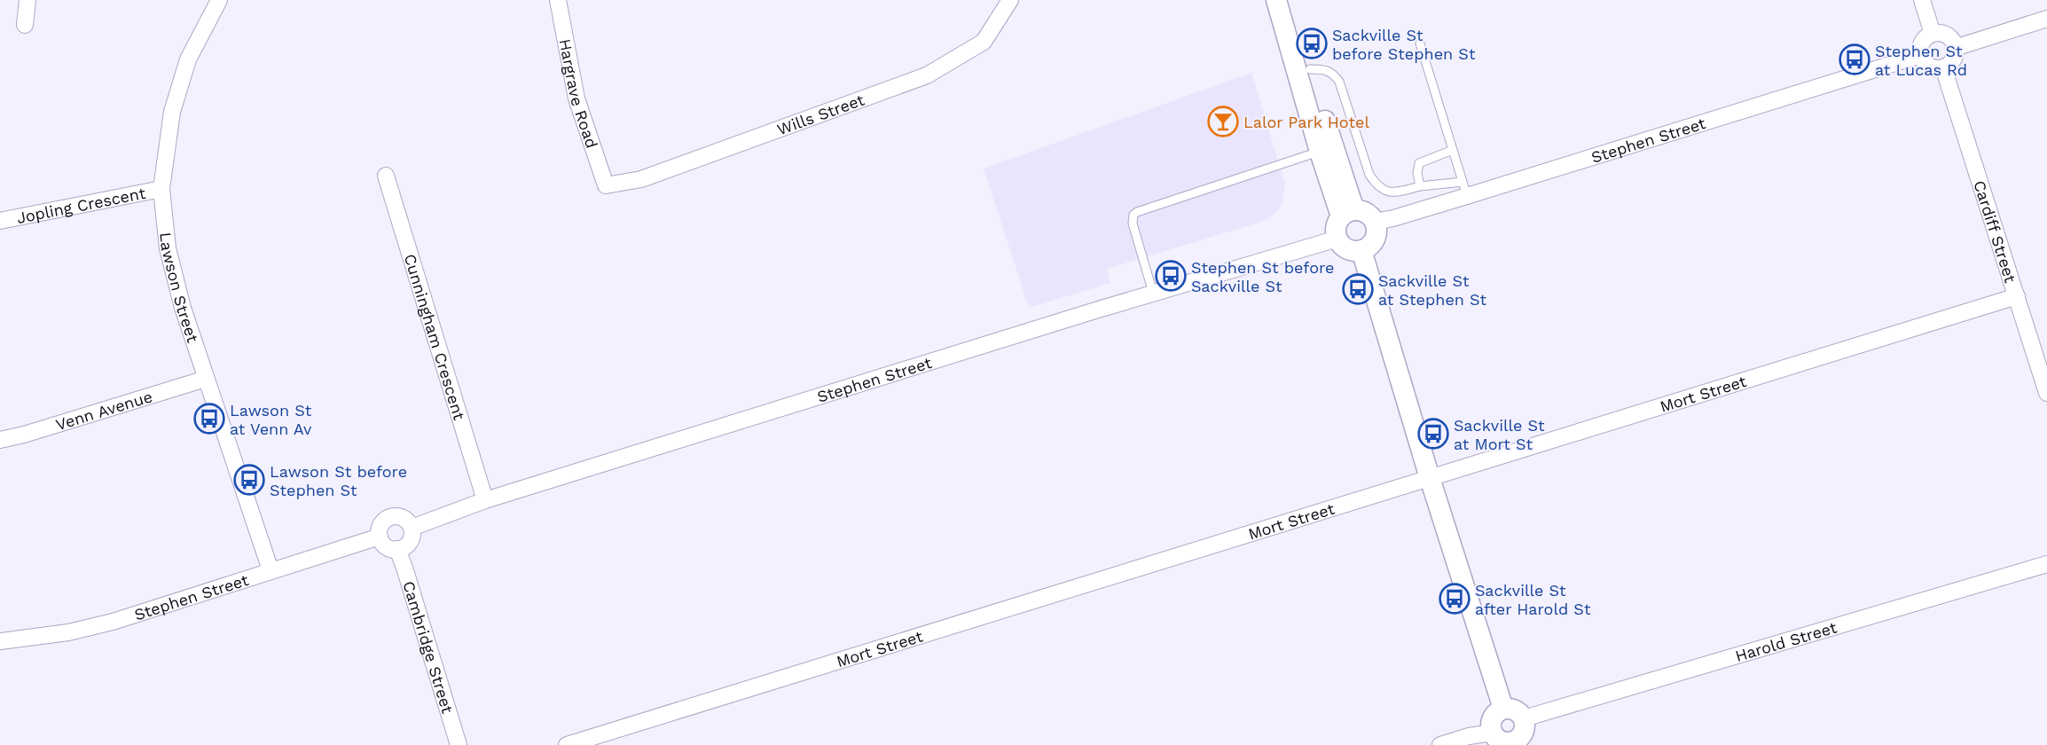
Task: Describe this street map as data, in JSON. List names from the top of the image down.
{
  "streets": {
    "street": [
      "Hargrave Road",
      "Wills Street",
      "Stephen Street",
      "Jopling Crescent",
      "Cardiff Street",
      "Lawson Street",
      "Cunningham Crescent",
      "Mort Street",
      "Venn Avenue",
      "Harold Street",
      "Cambridge Street"
    ]
  },
  "crossings": [
    ["Hargrave Road", "Wills Street"],
    ["Stephen Street", "Cardiff Street"],
    ["Stephen Street", "Lawson Street"],
    ["Stephen Street", "Cunningham Crescent"],
    ["Stephen Street", "Cambridge Street"],
    ["Jopling Crescent", "Lawson Street"],
    ["Cardiff Street", "Mort Street"],
    ["Lawson Street", "Venn Avenue"]
  ],
  "places": {
    "bus stop": [
      "Sackville St before Stephen St",
      "Stephen St at Lucas Rd",
      "Stephen St before Sackville St",
      "Sackville St at Stephen St",
      "Lawson St at Venn Av",
      "Sackville St at Mort St",
      "Lawson St before Stephen St",
      "Sackville St after Harold St"
    ],
    "bar": ["Lalor Park Hotel"]
  }
}
